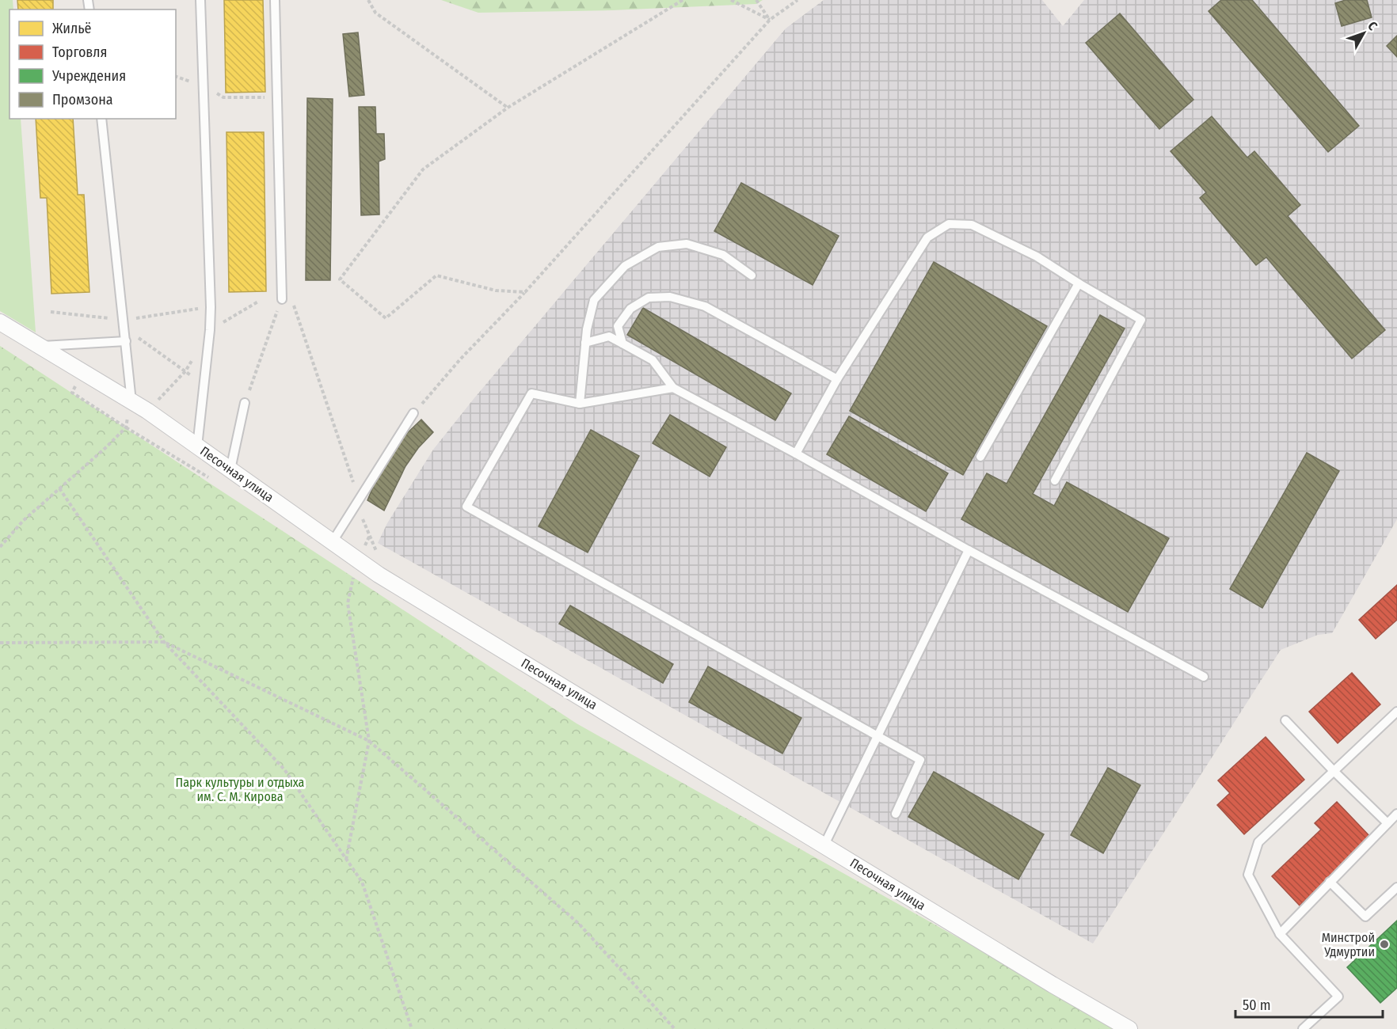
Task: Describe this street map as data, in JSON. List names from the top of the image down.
{
  "streets": {
    "street": ["Песочная улица"]
  },
  "parks": ["Парк культуры и отдыха им. С. М. Кирова"],
  "places": ["Минстрой Удмуртии"],
  "legend": [
    "Жильё",
    "Торговля",
    "Учреждения",
    "Промзона"
  ],
  "scale_bar": "50 m",
  "north": "top right"
}
